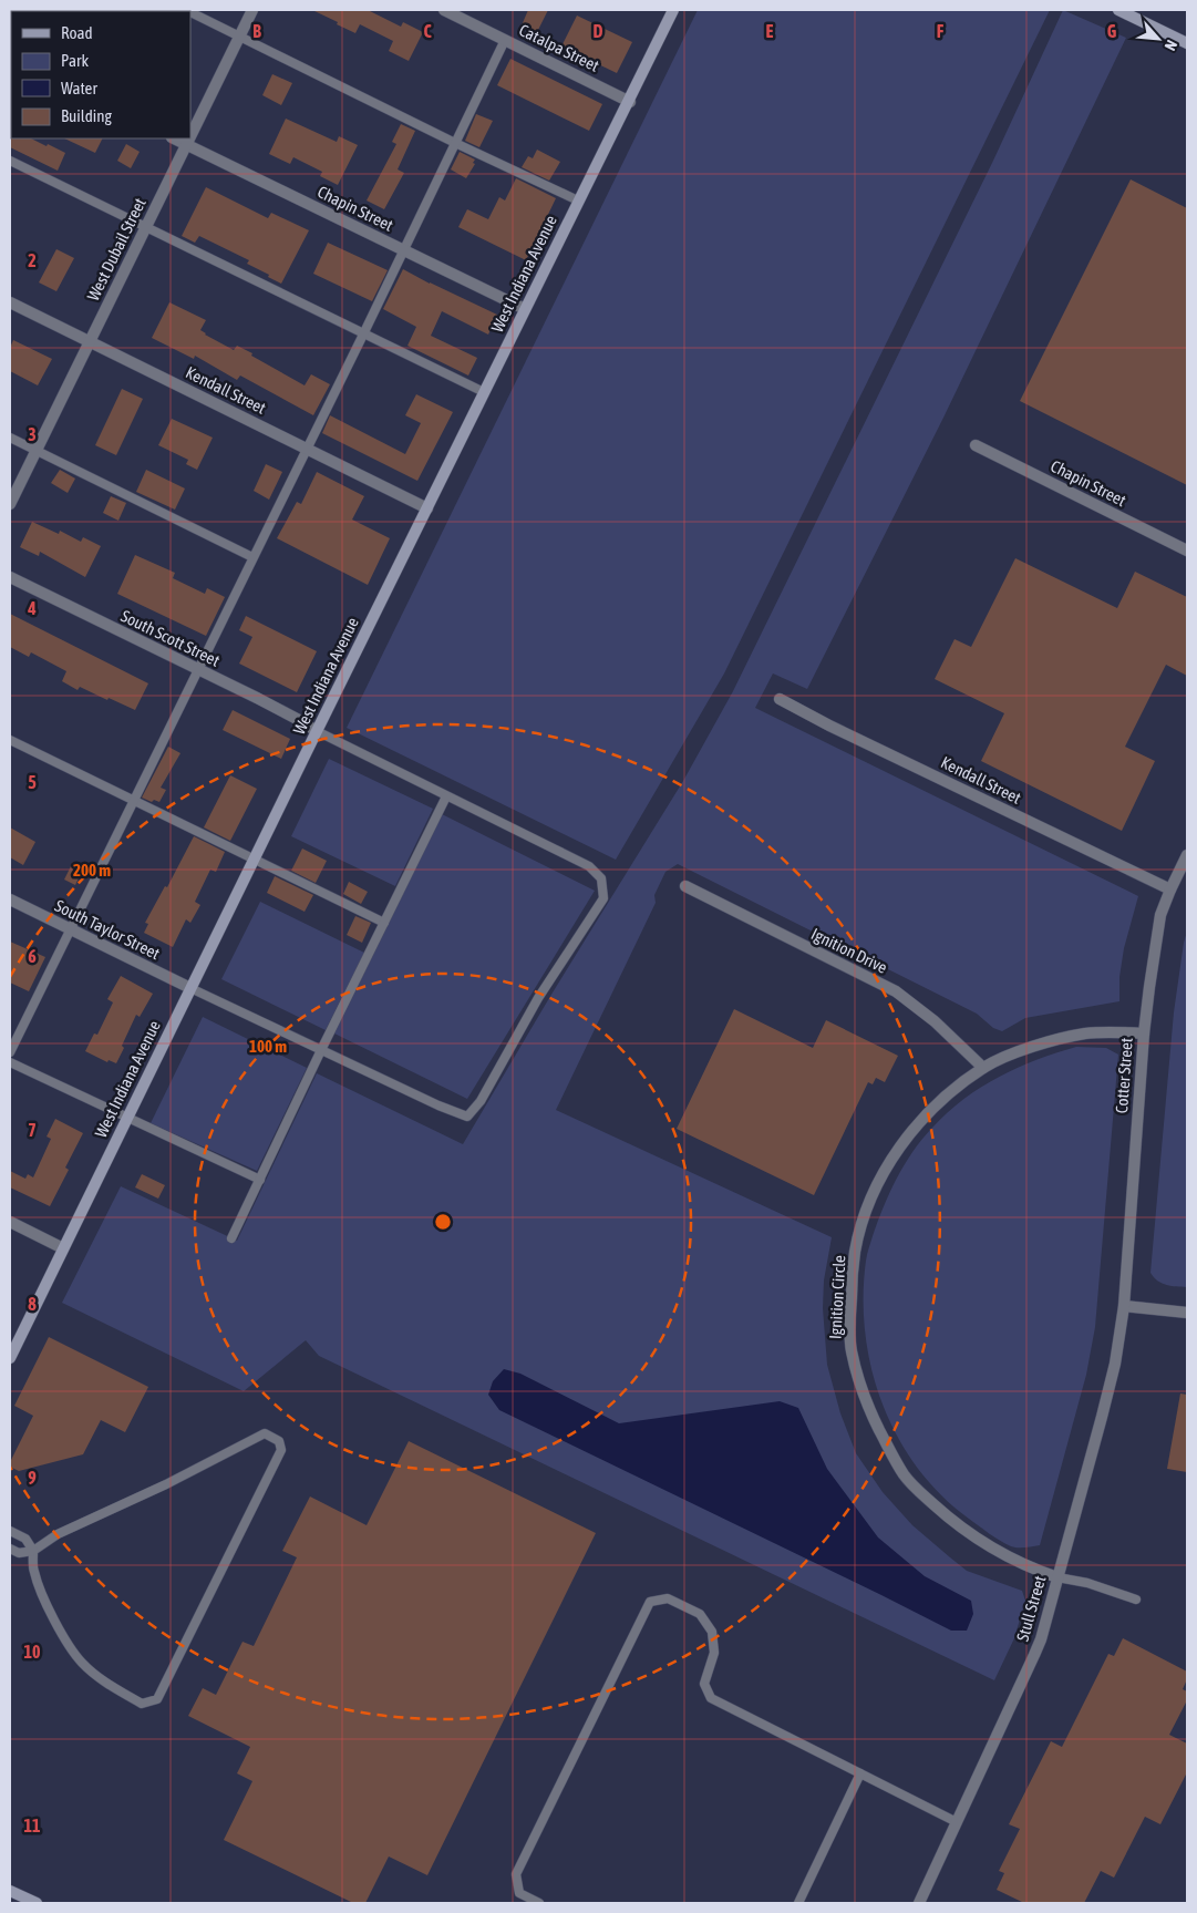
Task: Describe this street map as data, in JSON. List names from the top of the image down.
{
  "streets": {
    "street": [
      "Catalpa Street",
      "Chapin Street",
      "West Dubail Street",
      "West Indiana Avenue",
      "Kendall Street",
      "South Scott Street",
      "South Taylor Street",
      "Ignition Drive",
      "Cotter Street",
      "Ignition Circle",
      "Stull Street"
    ]
  },
  "crossings": [
    ["Catalpa Street", "West Indiana Avenue"],
    ["Chapin Street", "West Dubail Street"],
    ["Chapin Street", "West Indiana Avenue"],
    ["West Dubail Street", "Kendall Street"],
    ["West Indiana Avenue", "Kendall Street"],
    ["West Indiana Avenue", "South Scott Street"],
    ["West Indiana Avenue", "South Taylor Street"],
    ["Kendall Street", "Cotter Street"],
    ["Ignition Drive", "Ignition Circle"],
    ["Cotter Street", "Ignition Circle"],
    ["Cotter Street", "Stull Street"],
    ["Ignition Circle", "Stull Street"]
  ],
  "legend": [
    "Road",
    "Park",
    "Water",
    "Building"
  ],
  "north": "bottom right",
  "grid": {
    "columns": [
      "B",
      "C",
      "D",
      "E",
      "F",
      "G"
    ],
    "rows": [
      "2",
      "3",
      "4",
      "5",
      "6",
      "7",
      "8",
      "9",
      "10",
      "11"
    ]
  },
  "rings": ["200 m", "100 m"]
}
